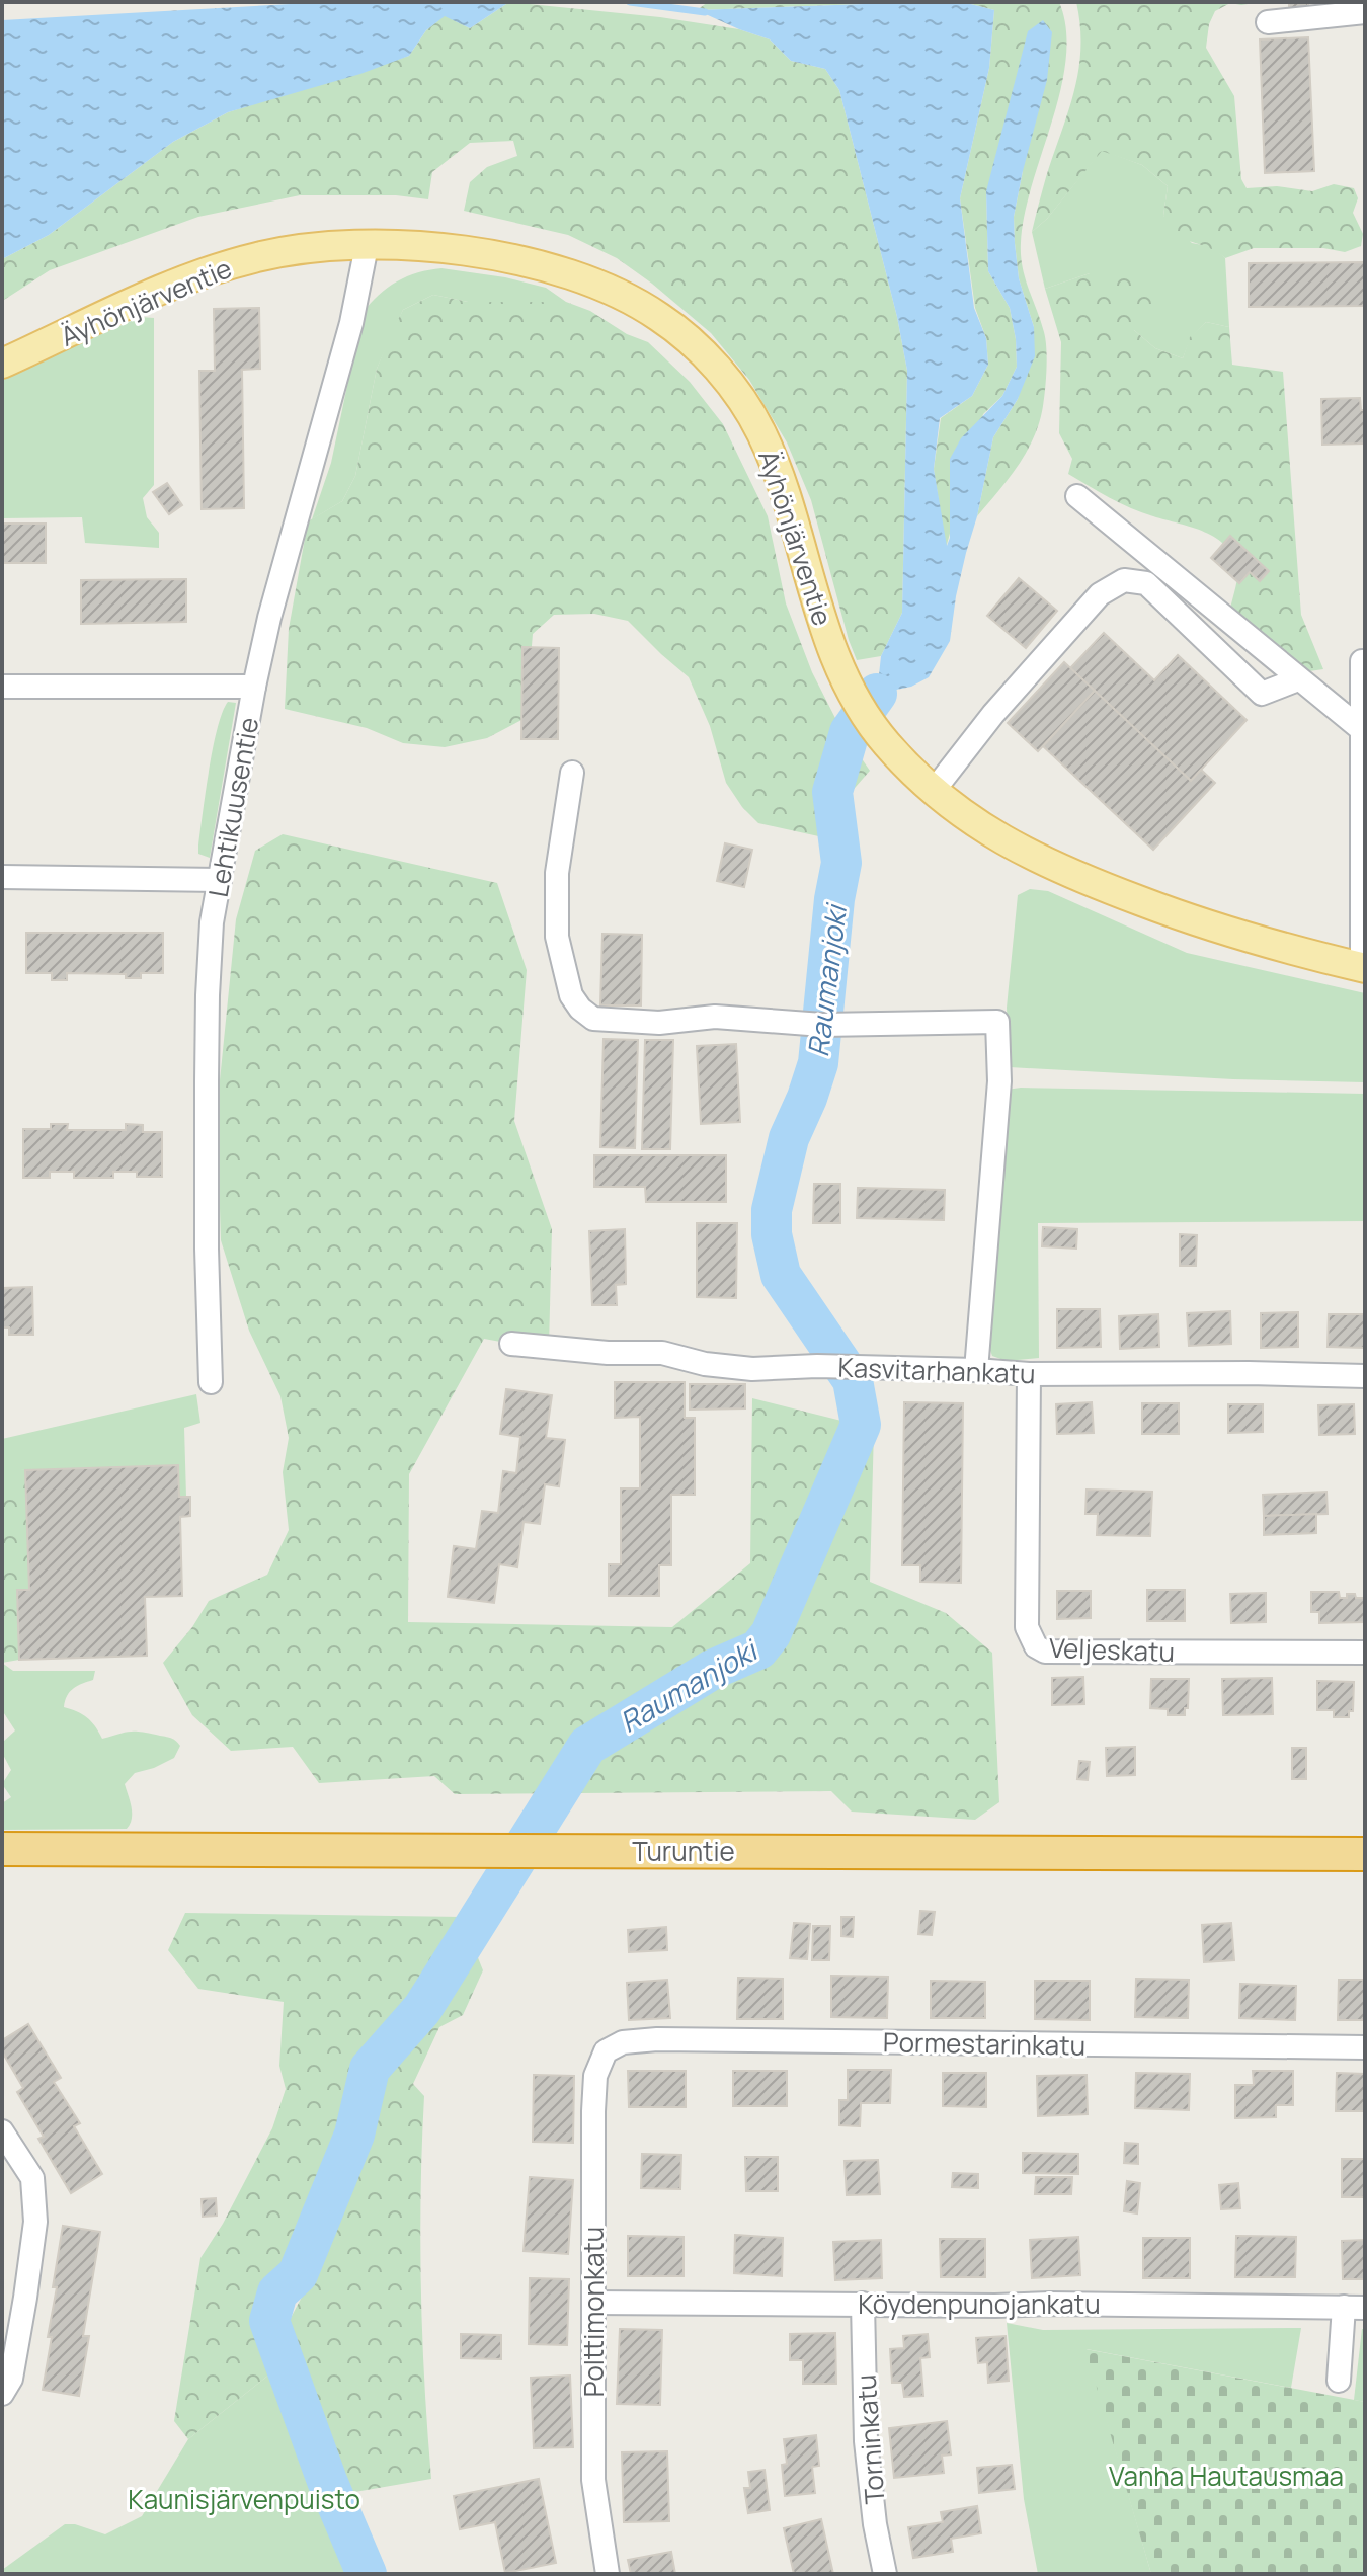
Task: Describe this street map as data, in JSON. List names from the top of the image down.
{
  "streets": {
    "highway": ["Turuntie"],
    "main road": ["Äyhönjärventie"],
    "street": [
      "Lehtikuusentie",
      "Kasvitarhankatu",
      "Veljeskatu",
      "Pormestarinkatu",
      "Köydenpunojankatu",
      "Polttimonkatu",
      "Torninkatu"
    ]
  },
  "crossings": [
    ["Äyhönjärventie", "Lehtikuusentie"],
    ["Kasvitarhankatu", "Veljeskatu"],
    ["Pormestarinkatu", "Polttimonkatu"],
    ["Köydenpunojankatu", "Polttimonkatu"],
    ["Köydenpunojankatu", "Torninkatu"]
  ],
  "water": ["Raumanjoki"],
  "parks": ["Vanha Hautausmaa", "Kaunisjärvenpuisto"]
}
